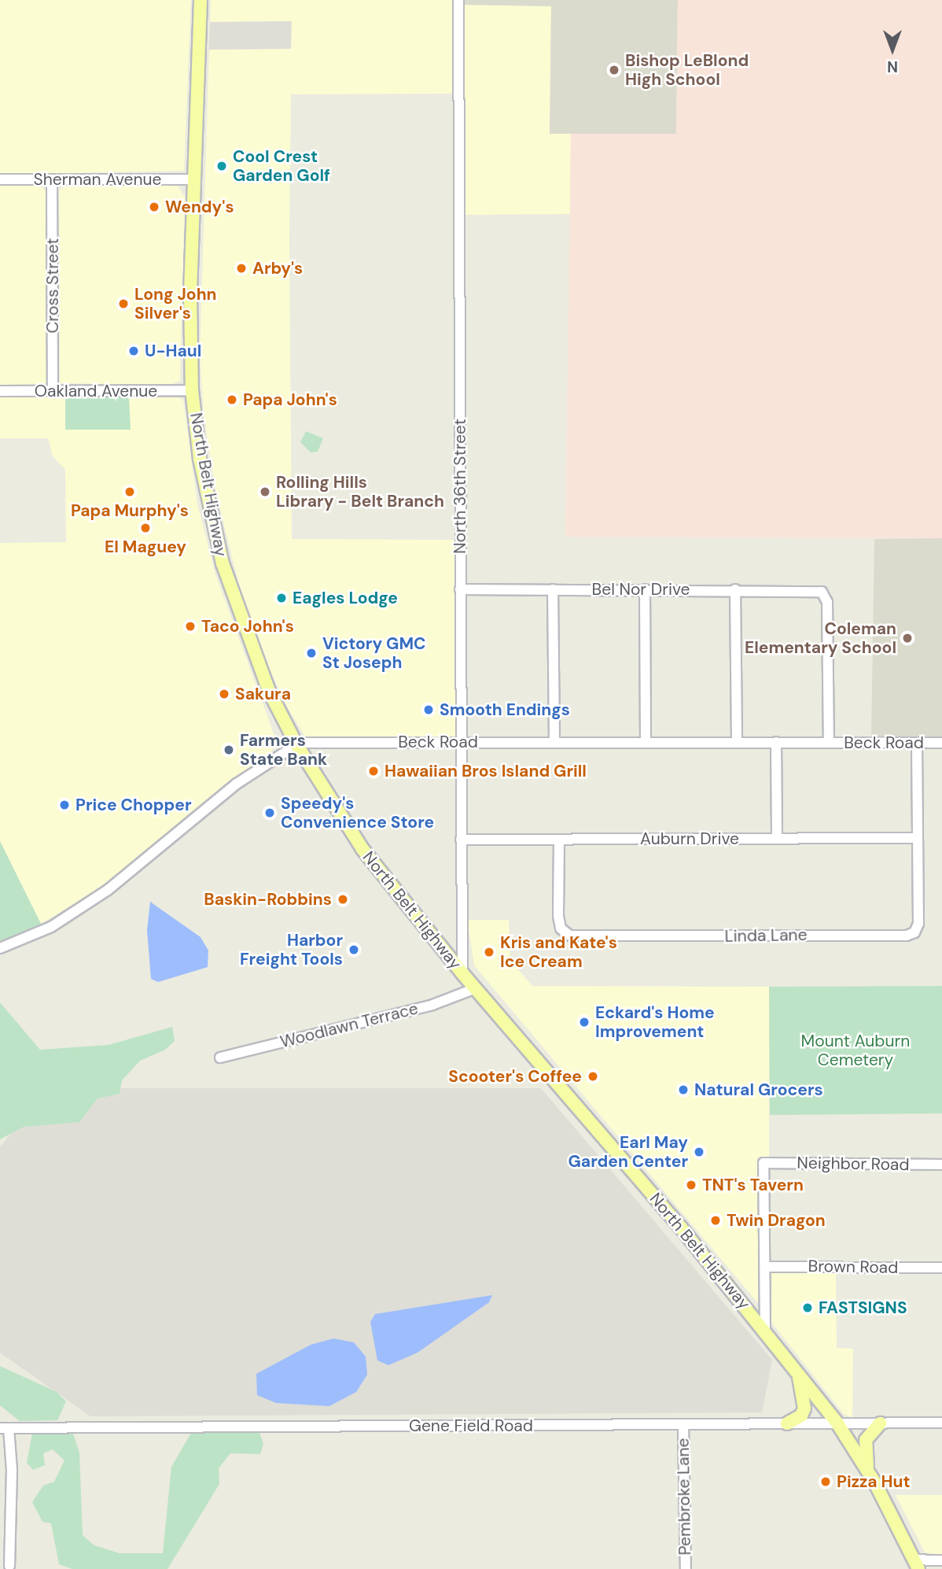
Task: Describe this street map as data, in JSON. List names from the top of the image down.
{
  "streets": {
    "main road": ["North Belt Highway"],
    "street": [
      "Sherman Avenue",
      "Cross Street",
      "Oakland Avenue",
      "North 36th Street",
      "Bel Nor Drive",
      "Beck Road",
      "Auburn Drive",
      "Linda Lane",
      "Woodlawn Terrace",
      "Neighbor Road",
      "Brown Road",
      "Gene Field Road",
      "Pembroke Lane"
    ]
  },
  "crossings": [
    ["Sherman Avenue", "Cross Street"],
    ["Sherman Avenue", "North Belt Highway"],
    ["Cross Street", "Oakland Avenue"],
    ["Oakland Avenue", "North Belt Highway"],
    ["North Belt Highway", "North 36th Street"],
    ["North Belt Highway", "Beck Road"],
    ["North Belt Highway", "Woodlawn Terrace"],
    ["North Belt Highway", "Gene Field Road"],
    ["North 36th Street", "Bel Nor Drive"],
    ["North 36th Street", "Beck Road"],
    ["North 36th Street", "Auburn Drive"],
    ["Bel Nor Drive", "Beck Road"],
    ["Auburn Drive", "Linda Lane"],
    ["Neighbor Road", "Brown Road"],
    ["Gene Field Road", "Pembroke Lane"]
  ],
  "parks": ["Mount Auburn Cemetery"],
  "places": [
    "Bishop LeBlond High School",
    "Cool Crest Garden Golf",
    "Wendy's",
    "Arby's",
    "Long John Silver's",
    "U-Haul",
    "Papa John's",
    "Papa Murphy's",
    "Rolling Hills Library - Belt Branch",
    "El Maguey",
    "Eagles Lodge",
    "Taco John's",
    "Coleman Elementary School",
    "Victory GMC St Joseph",
    "Sakura",
    "Smooth Endings",
    "Farmers State Bank",
    "Hawaiian Bros Island Grill",
    "Price Chopper",
    "Speedy's Convenience Store",
    "Baskin-Robbins",
    "Harbor Freight Tools",
    "Kris and Kate's Ice Cream",
    "Eckard's Home Improvement",
    "Scooter's Coffee",
    "Natural Grocers",
    "Earl May Garden Center",
    "TNT's Tavern",
    "Twin Dragon",
    "FASTSIGNS",
    "Pizza Hut"
  ],
  "north": "bottom"
}
